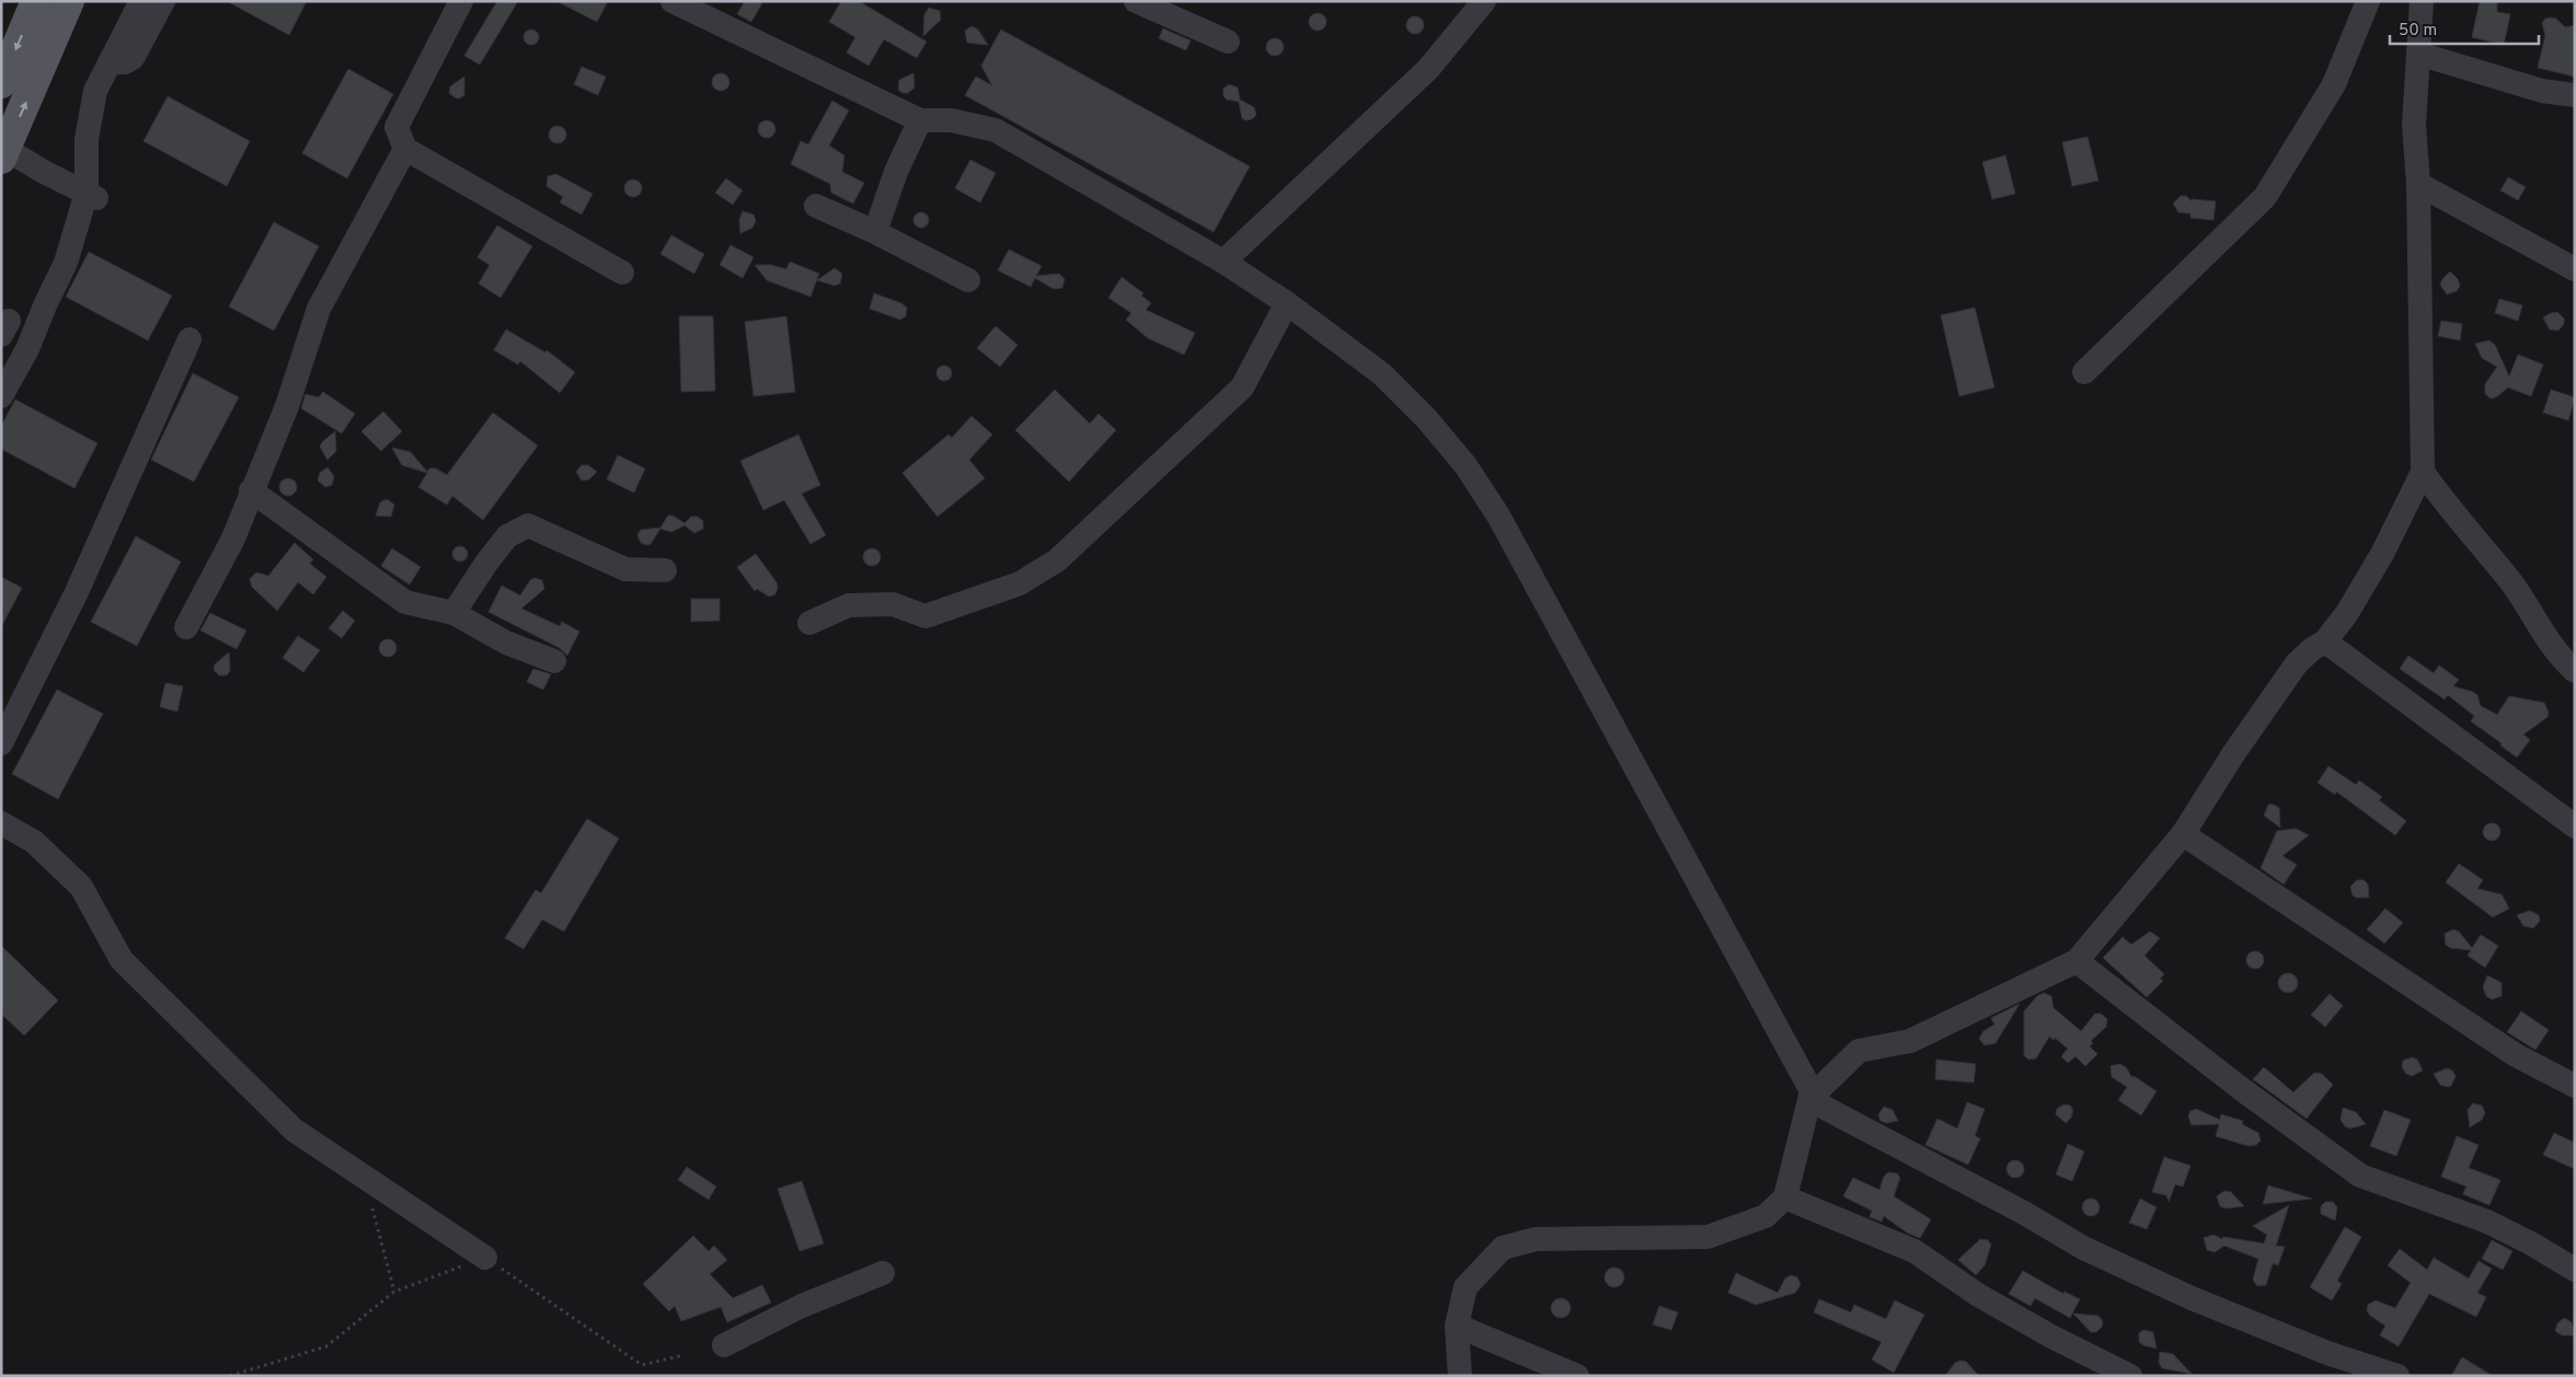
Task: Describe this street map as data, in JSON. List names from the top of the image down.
{
  "scale_bar": "50 m"
}
